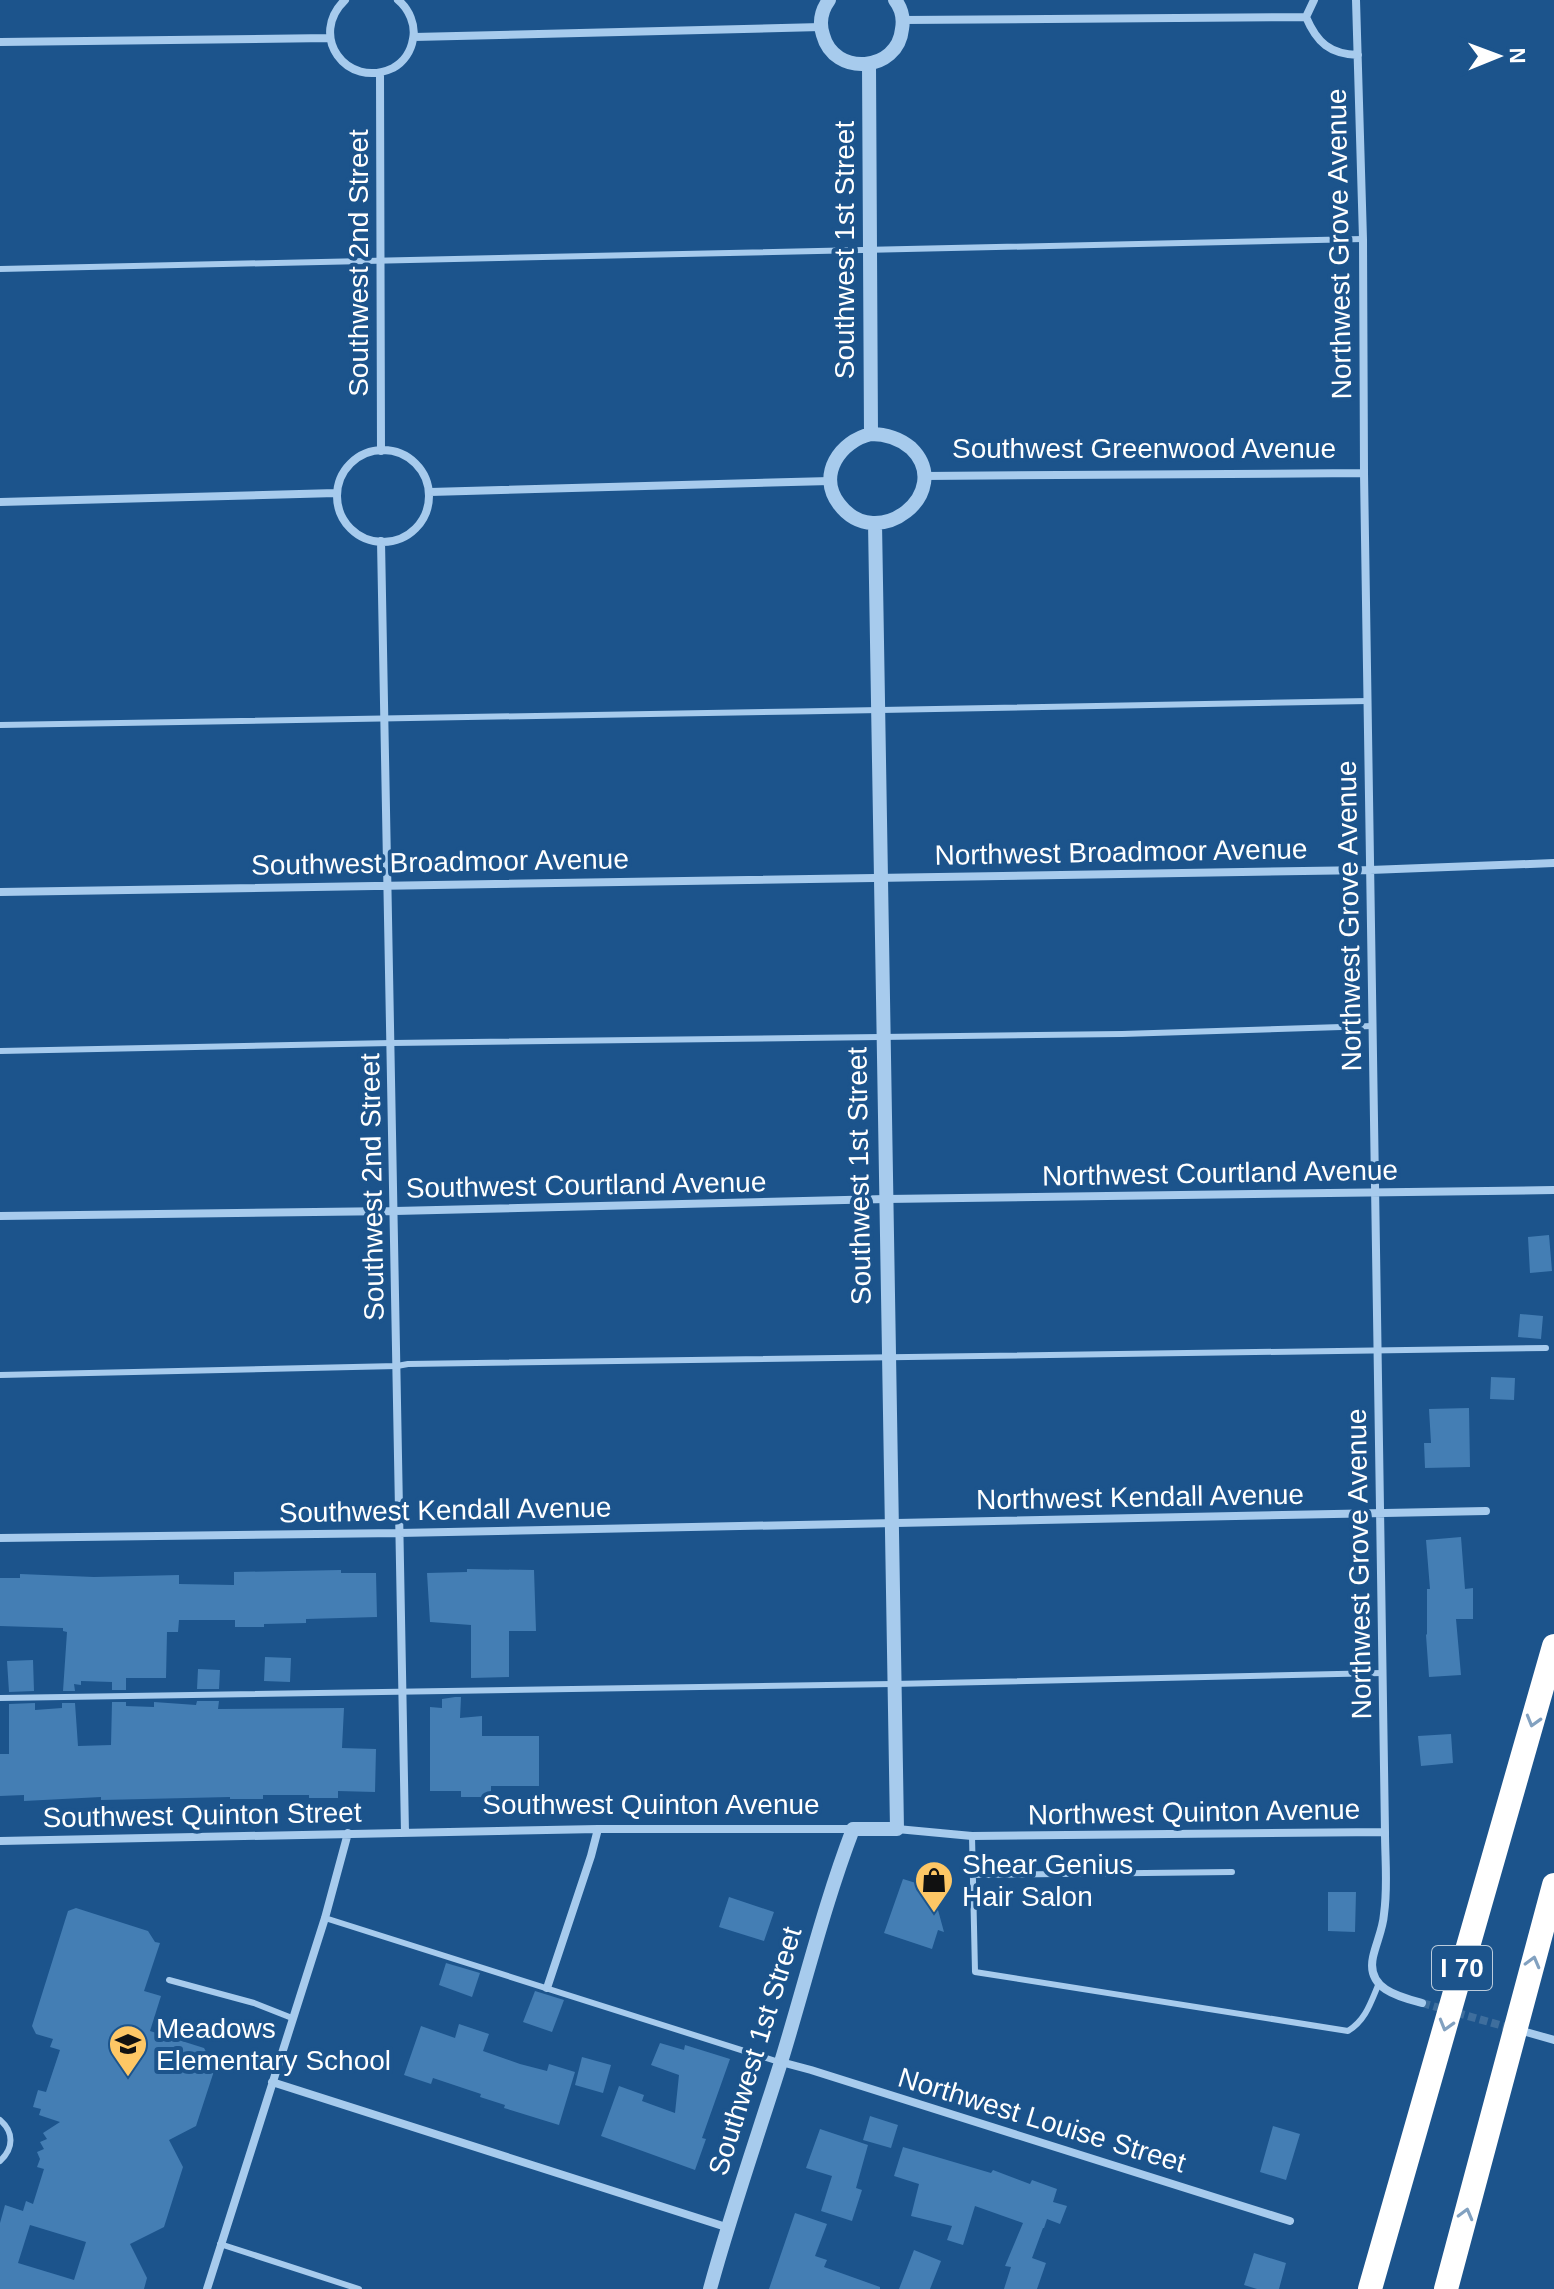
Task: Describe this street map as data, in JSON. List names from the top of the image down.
{
  "streets": {
    "highway": ["I 70"],
    "street": [
      "Northwest Grove Avenue",
      "Southwest 1st Street",
      "Southwest 2nd Street",
      "Southwest Greenwood Avenue",
      "Northwest Broadmoor Avenue",
      "Southwest Broadmoor Avenue",
      "Northwest Courtland Avenue",
      "Southwest Courtland Avenue",
      "Northwest Kendall Avenue",
      "Southwest Kendall Avenue",
      "Southwest Quinton Avenue",
      "Northwest Quinton Avenue",
      "Southwest Quinton Street",
      "Northwest Louise Street"
    ]
  },
  "crossings": [
    ["Northwest Grove Avenue", "Southwest Greenwood Avenue"],
    ["Northwest Grove Avenue", "Northwest Broadmoor Avenue"],
    ["Northwest Grove Avenue", "Northwest Courtland Avenue"],
    ["Northwest Grove Avenue", "Northwest Kendall Avenue"],
    ["Northwest Grove Avenue", "Northwest Quinton Avenue"],
    ["Southwest 1st Street", "Southwest Greenwood Avenue"],
    ["Southwest 1st Street", "Northwest Broadmoor Avenue"],
    ["Southwest 1st Street", "Southwest Broadmoor Avenue"],
    ["Southwest 1st Street", "Northwest Courtland Avenue"],
    ["Southwest 1st Street", "Southwest Courtland Avenue"],
    ["Southwest 1st Street", "Northwest Kendall Avenue"],
    ["Southwest 1st Street", "Southwest Kendall Avenue"],
    ["Southwest 1st Street", "Southwest Quinton Avenue"],
    ["Southwest 1st Street", "Northwest Quinton Avenue"],
    ["Southwest 1st Street", "Northwest Louise Street"],
    ["Southwest 2nd Street", "Southwest Broadmoor Avenue"],
    ["Southwest 2nd Street", "Southwest Courtland Avenue"],
    ["Southwest 2nd Street", "Southwest Kendall Avenue"],
    ["Southwest 2nd Street", "Southwest Quinton Avenue"],
    ["Southwest 2nd Street", "Southwest Quinton Street"],
    ["Northwest Broadmoor Avenue", "Southwest Broadmoor Avenue"],
    ["Northwest Courtland Avenue", "Southwest Courtland Avenue"],
    ["Northwest Kendall Avenue", "Southwest Kendall Avenue"],
    ["Southwest Quinton Avenue", "Northwest Quinton Avenue"],
    ["Southwest Quinton Avenue", "Southwest Quinton Street"]
  ],
  "places": {
    "shop": ["Shear Genius Hair Salon"],
    "school or university": ["Meadows Elementary School"]
  },
  "north": "right"
}
